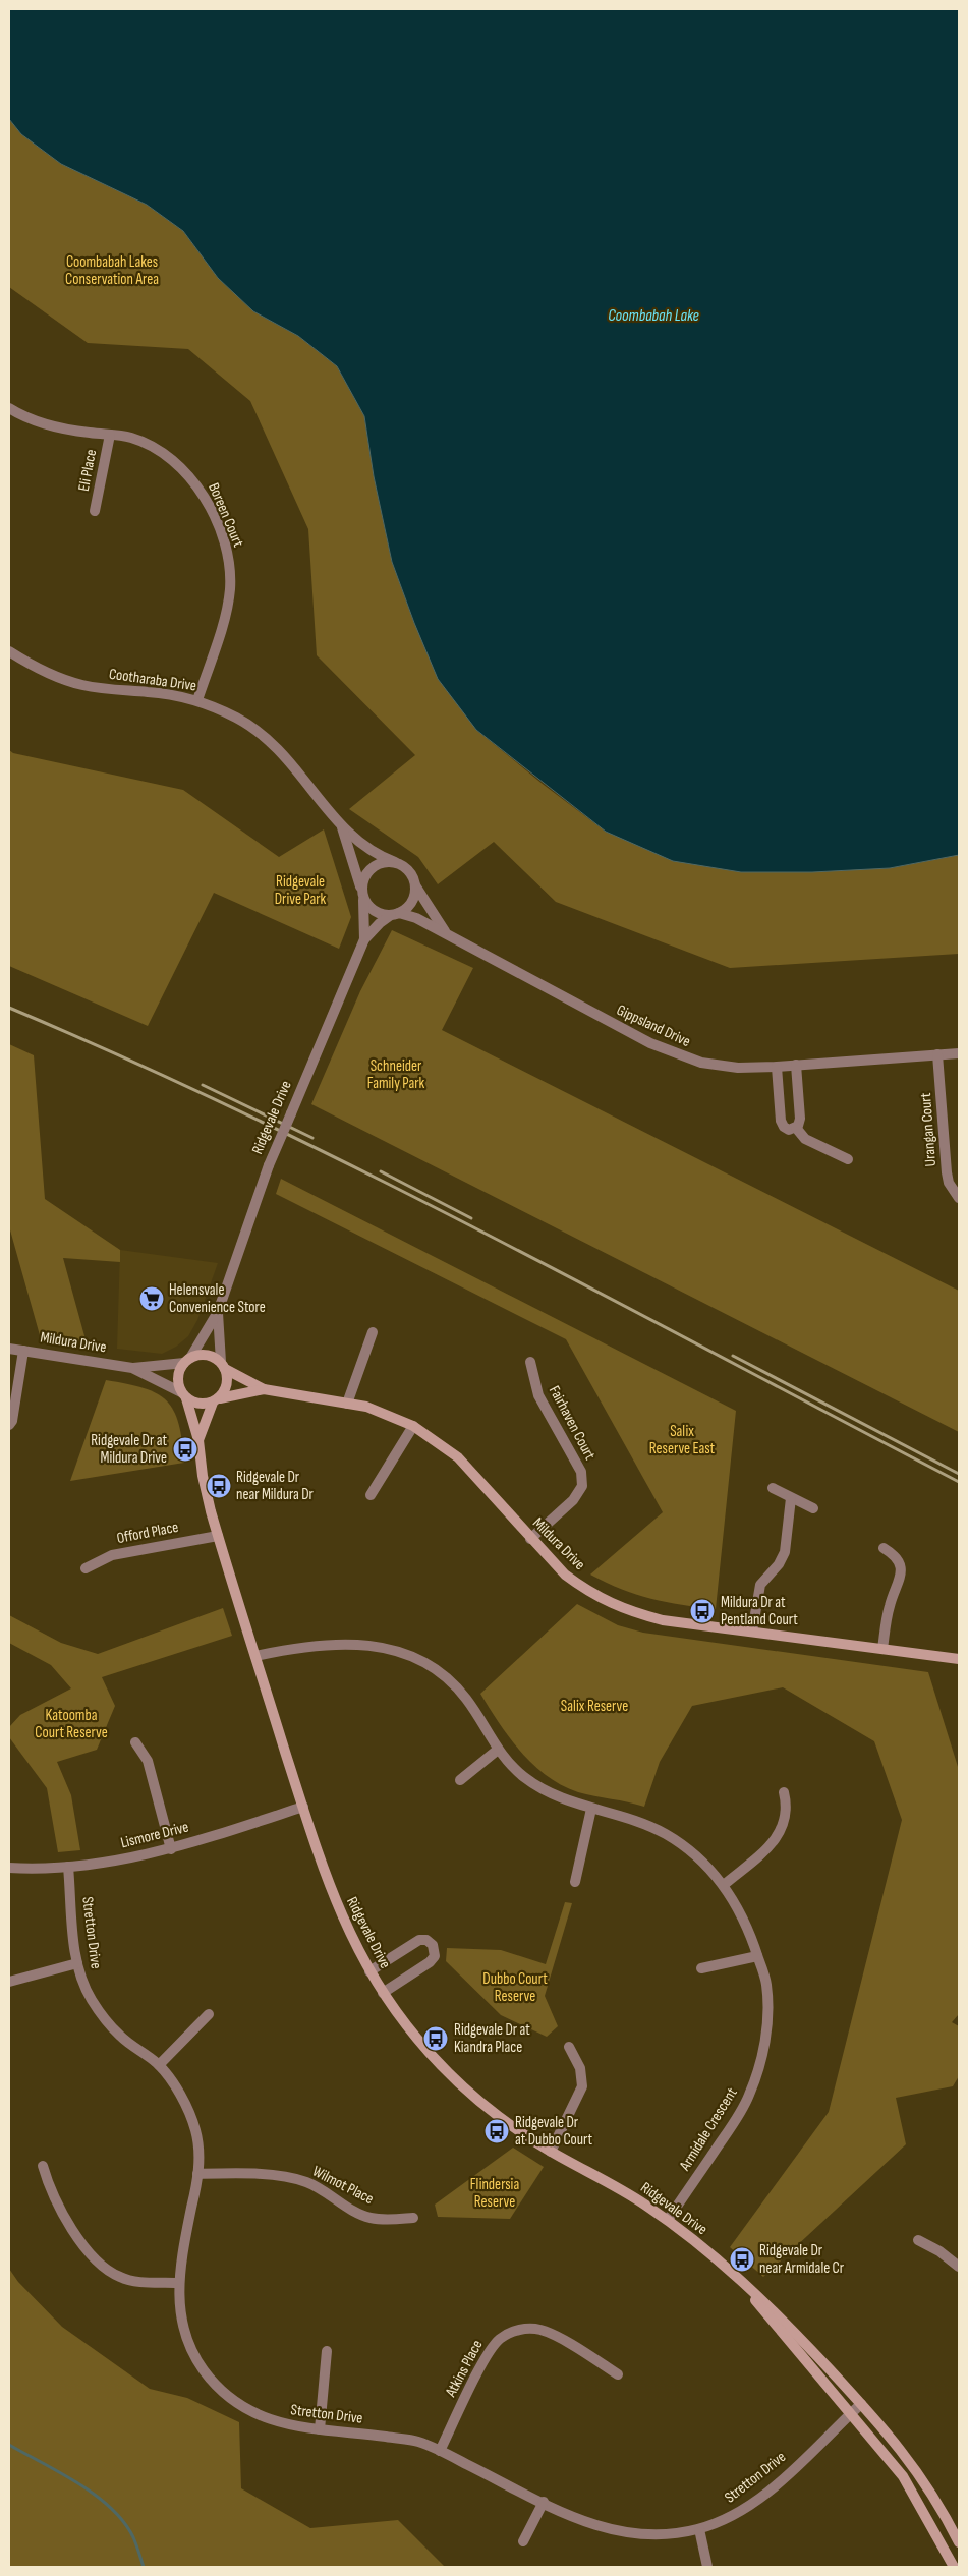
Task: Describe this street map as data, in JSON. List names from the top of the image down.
{
  "streets": {
    "street": [
      "Eli Place",
      "Boreen Court",
      "Cootharaba Drive",
      "Gippsland Drive",
      "Ridgevale Drive",
      "Urangan Court",
      "Mildura Drive",
      "Fairhaven Court",
      "Offord Place",
      "Lismore Drive",
      "Stretton Drive",
      "Armidale Crescent",
      "Wilmot Place",
      "Atkins Place"
    ]
  },
  "crossings": [
    ["Eli Place", "Boreen Court"],
    ["Boreen Court", "Cootharaba Drive"],
    ["Cootharaba Drive", "Gippsland Drive"],
    ["Cootharaba Drive", "Ridgevale Drive"],
    ["Gippsland Drive", "Ridgevale Drive"],
    ["Gippsland Drive", "Urangan Court"],
    ["Ridgevale Drive", "Mildura Drive"],
    ["Ridgevale Drive", "Offord Place"],
    ["Ridgevale Drive", "Lismore Drive"],
    ["Ridgevale Drive", "Stretton Drive"],
    ["Ridgevale Drive", "Armidale Crescent"],
    ["Mildura Drive", "Fairhaven Court"],
    ["Lismore Drive", "Stretton Drive"],
    ["Stretton Drive", "Wilmot Place"],
    ["Stretton Drive", "Atkins Place"]
  ],
  "water": ["Coombabah Lake"],
  "parks": [
    "Coombabah Lakes Conservation Area",
    "Ridgevale Drive Park",
    "Schneider Family Park",
    "Salix Reserve East",
    "Salix Reserve",
    "Katoomba Court Reserve",
    "Dubbo Court Reserve",
    "Flindersia Reserve"
  ],
  "places": {
    "supermarket": ["Helensvale Convenience Store"],
    "bus stop": [
      "Ridgevale Dr at Mildura Drive",
      "Ridgevale Dr near Mildura Dr",
      "Mildura Dr at Pentland Court",
      "Ridgevale Dr at Kiandra Place",
      "Ridgevale Dr at Dubbo Court",
      "Ridgevale Dr near Armidale Cr"
    ]
  }
}
